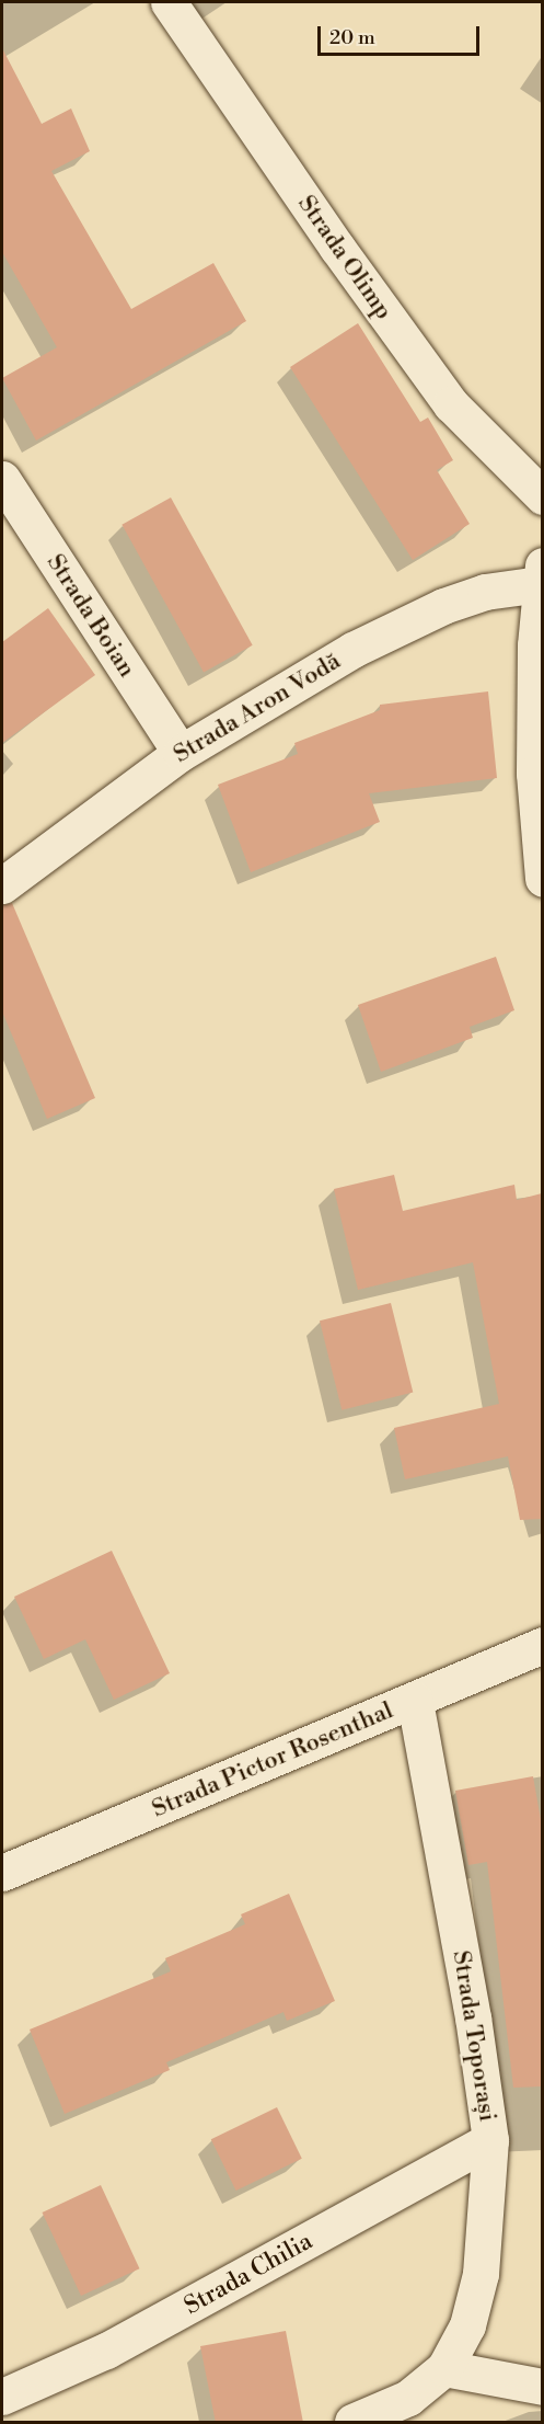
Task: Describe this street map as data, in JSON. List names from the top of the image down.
{
  "streets": {
    "street": [
      "Strada Olimp",
      "Strada Boian",
      "Strada Aron Vodă",
      "Strada Pictor Rosenthal",
      "Strada Toporași",
      "Strada Chilia"
    ]
  },
  "crossings": [
    ["Strada Boian", "Strada Aron Vodă"],
    ["Strada Pictor Rosenthal", "Strada Toporași"],
    ["Strada Toporași", "Strada Chilia"]
  ],
  "scale_bar": "20 m"
}
